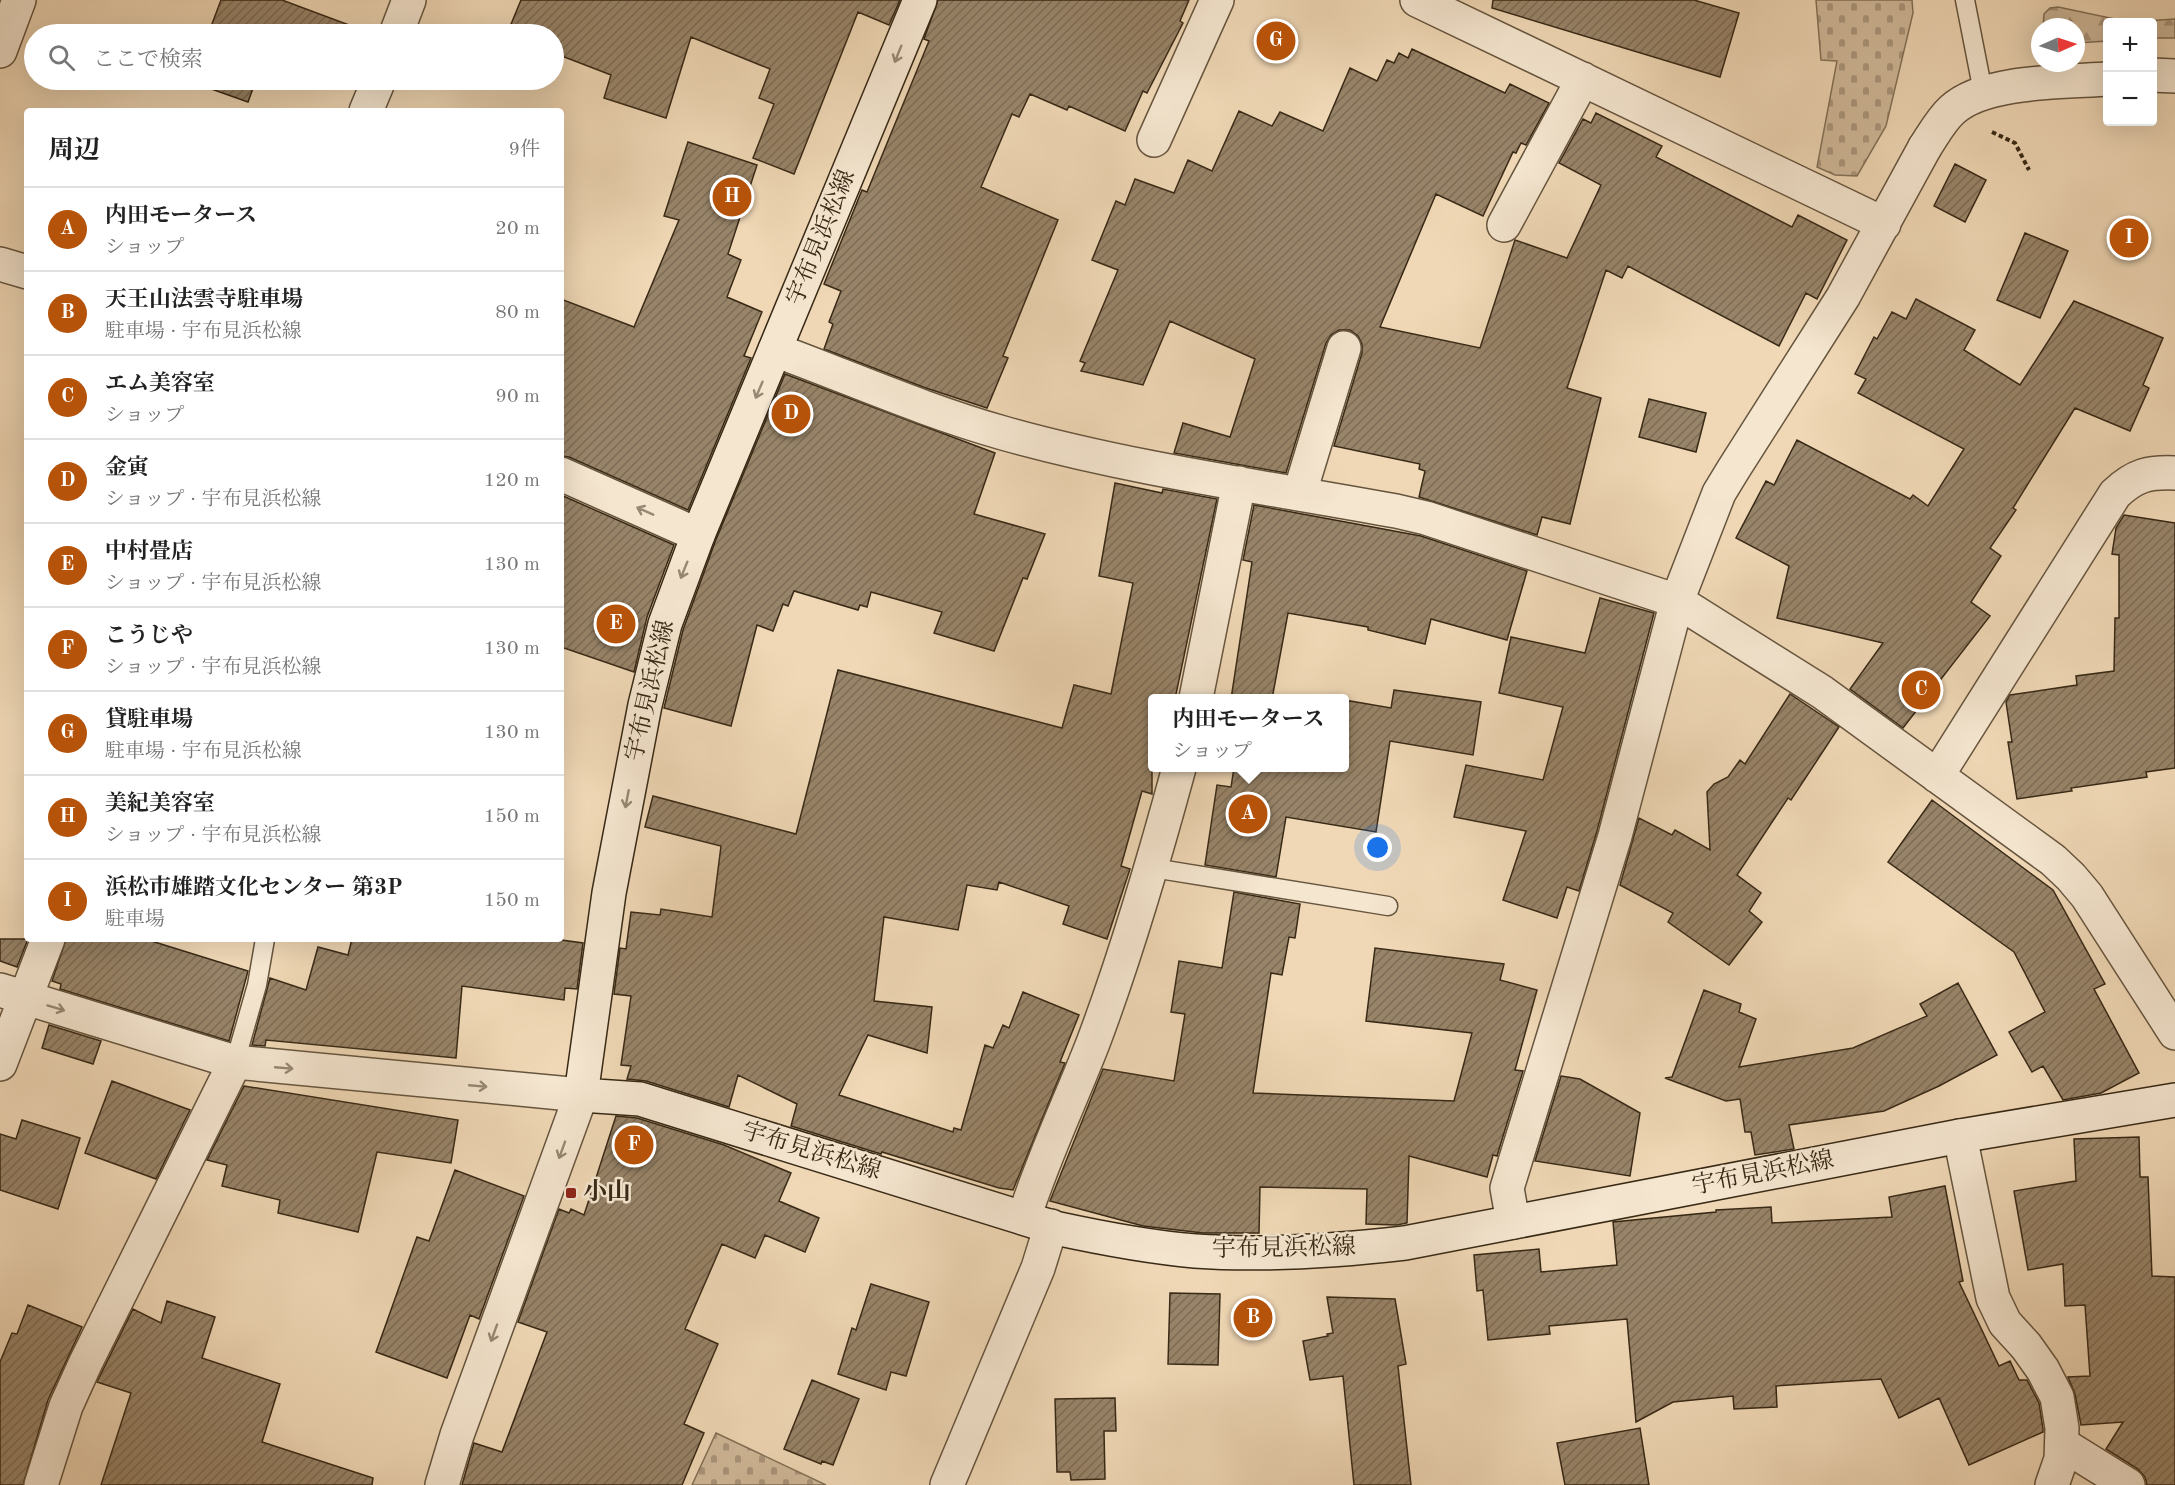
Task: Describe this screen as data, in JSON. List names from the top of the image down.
{
  "streets": {
    "street": ["宇布見浜松線"]
  },
  "one_way": ["宇布見浜松線"],
  "places": {
    "transit": ["小山"]
  },
  "north": "right",
  "page": {
    "map_buttons": ["+", "−"],
    "pins": [
      "G",
      "H",
      "I",
      "D",
      "E",
      "C",
      "A",
      "F",
      "B"
    ],
    "search": "ここで検索",
    "heading": ["周辺", "9件"],
    "list": [
      {
        "mark": "A",
        "name": "内田モータース",
        "note": "ショップ",
        "value": "20 m"
      },
      {
        "mark": "B",
        "name": "天王山法雲寺駐車場",
        "note": "駐車場 · 宇布見浜松線",
        "value": "80 m"
      },
      {
        "mark": "C",
        "name": "エム美容室",
        "note": "ショップ",
        "value": "90 m"
      },
      {
        "mark": "D",
        "name": "金寅",
        "note": "ショップ · 宇布見浜松線",
        "value": "120 m"
      },
      {
        "mark": "E",
        "name": "中村畳店",
        "note": "ショップ · 宇布見浜松線",
        "value": "130 m"
      },
      {
        "mark": "F",
        "name": "こうじや",
        "note": "ショップ · 宇布見浜松線",
        "value": "130 m"
      },
      {
        "mark": "G",
        "name": "貸駐車場",
        "note": "駐車場 · 宇布見浜松線",
        "value": "130 m"
      },
      {
        "mark": "H",
        "name": "美紀美容室",
        "note": "ショップ · 宇布見浜松線",
        "value": "150 m"
      },
      {
        "mark": "I",
        "name": "浜松市雄踏文化センター 第3P",
        "note": "駐車場",
        "value": "150 m"
      }
    ],
    "popup": ["内田モータース", "ショップ"]
  }
}
